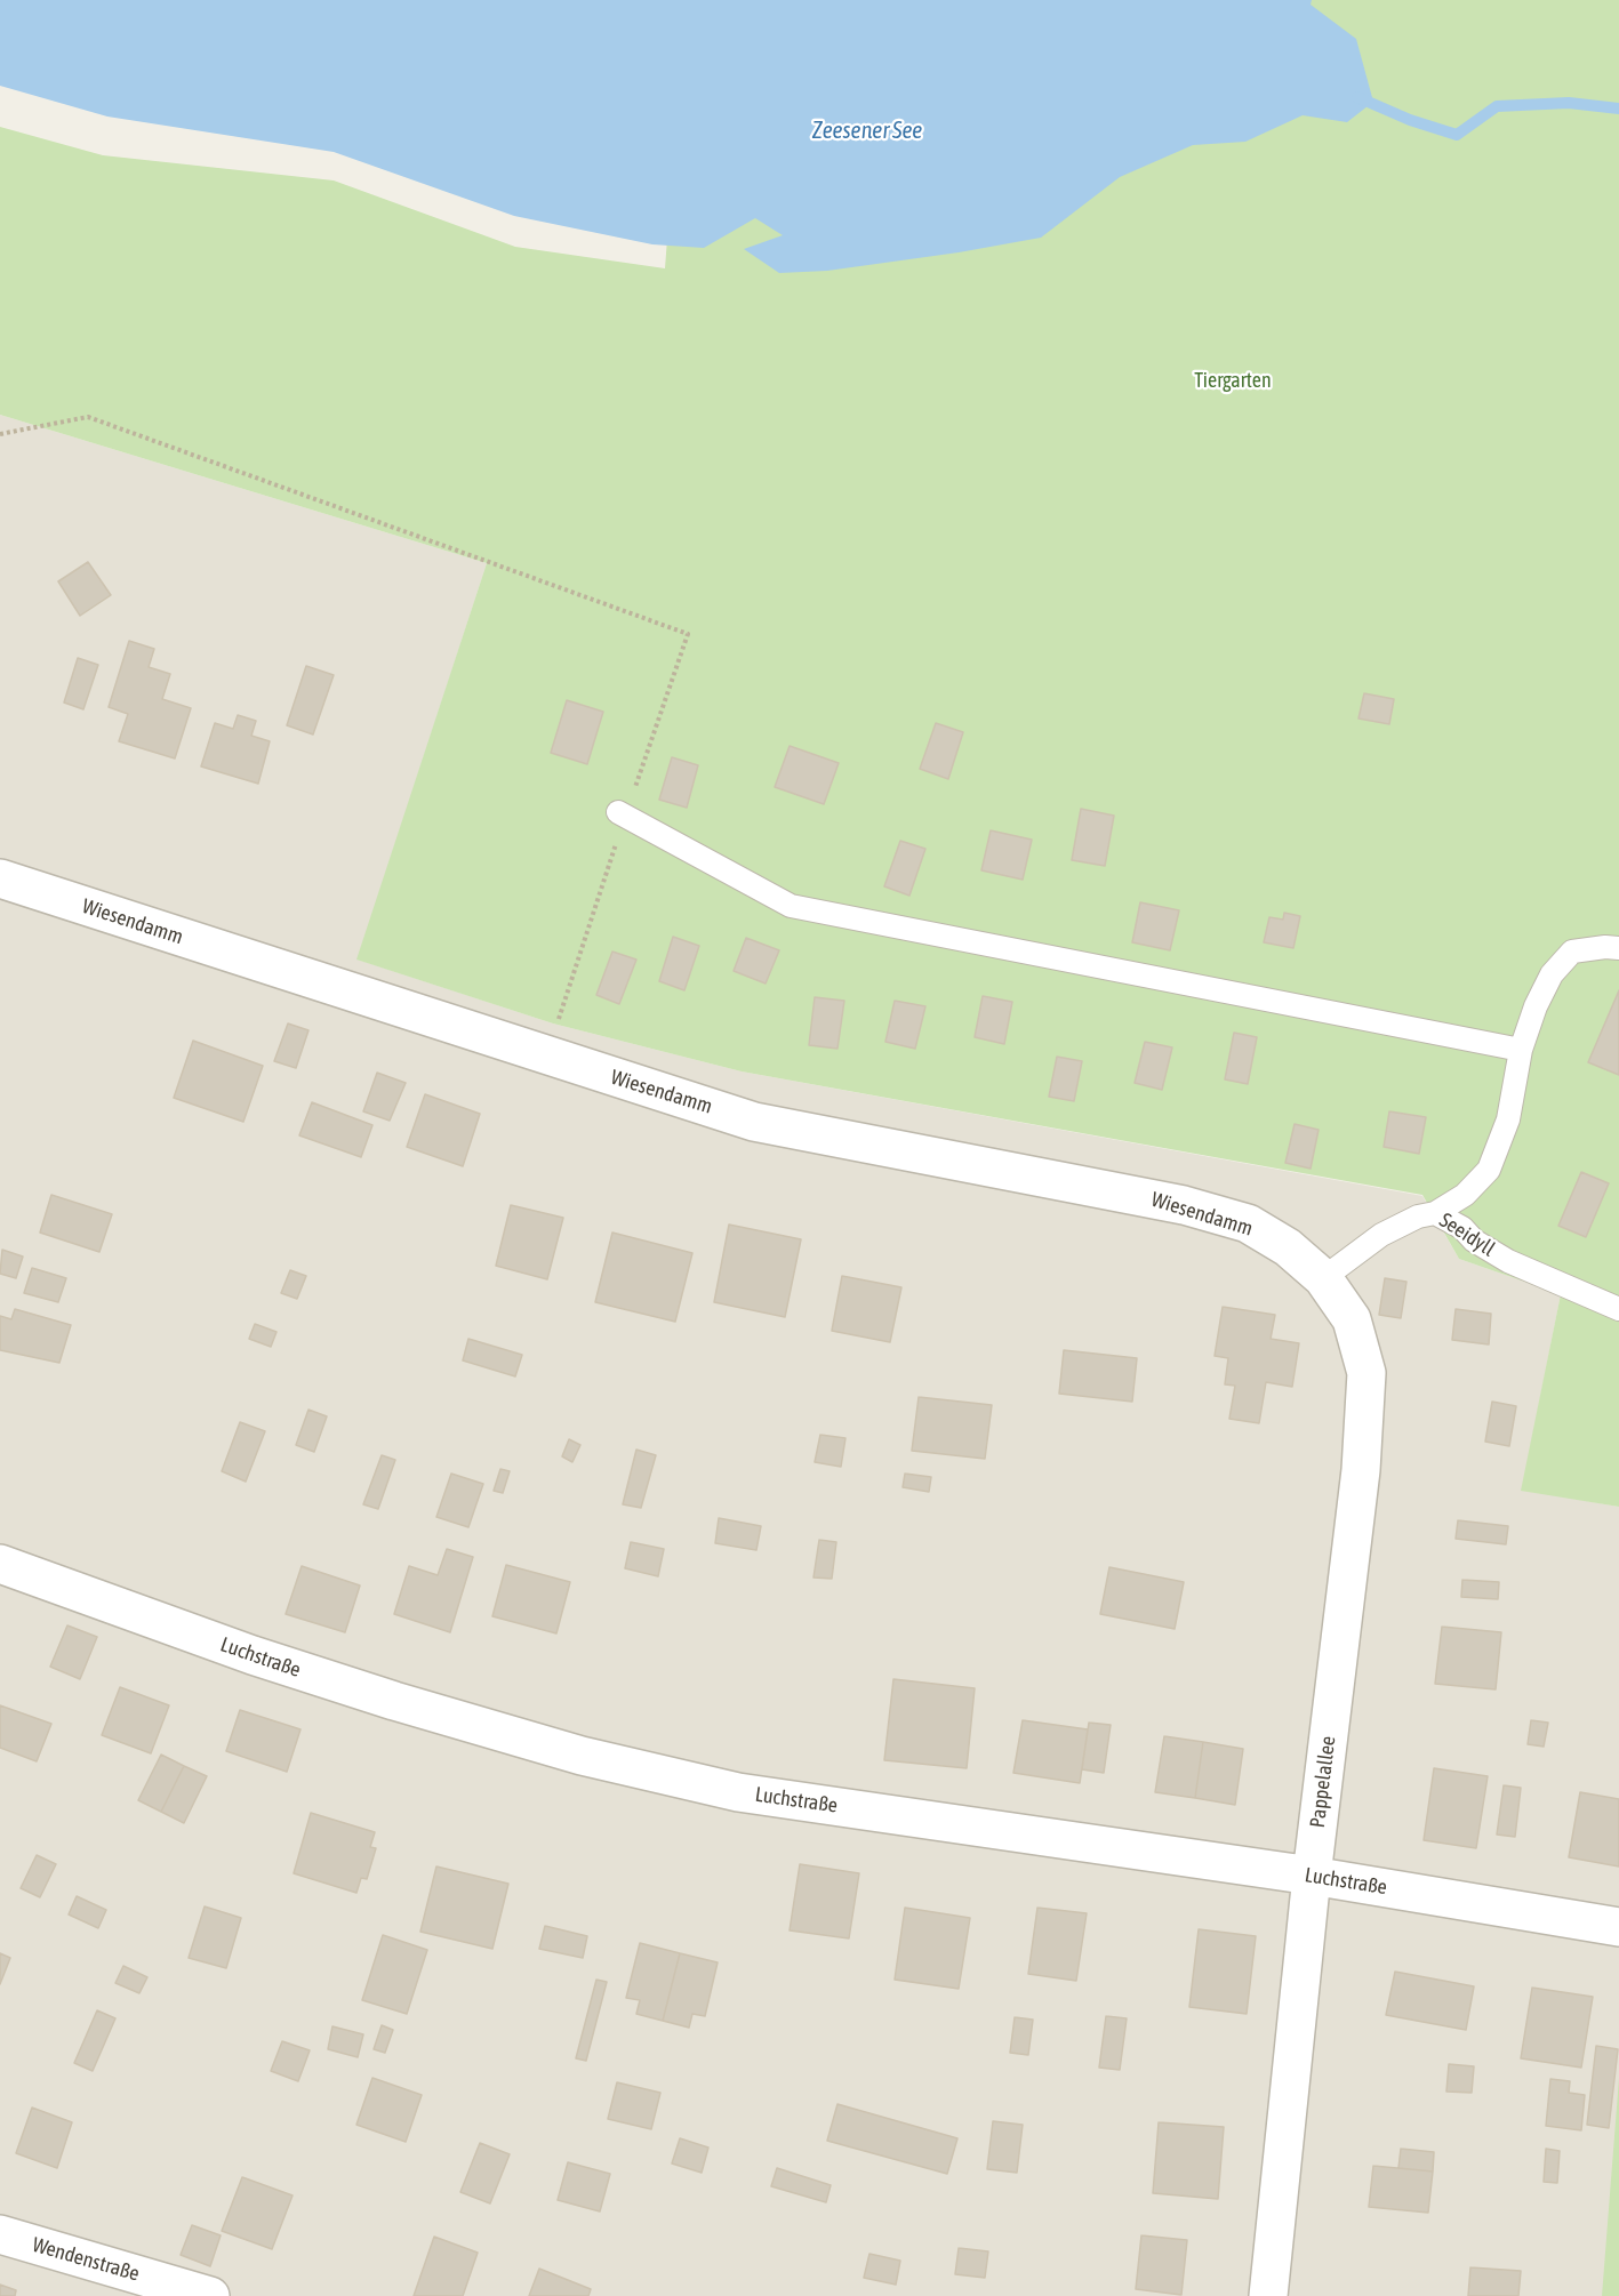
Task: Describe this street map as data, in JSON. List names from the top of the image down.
{
  "streets": {
    "street": [
      "Wiesendamm",
      "Luchstraße",
      "Pappelallee",
      "Wendenstraße"
    ],
    "lane": ["Seeidyll"]
  },
  "crossings": [
    ["Wiesendamm", "Seeidyll"],
    ["Wiesendamm", "Pappelallee"],
    ["Seeidyll", "Pappelallee"],
    ["Luchstraße", "Pappelallee"]
  ],
  "water": ["Zeesener See"],
  "parks": ["Tiergarten"]
}
